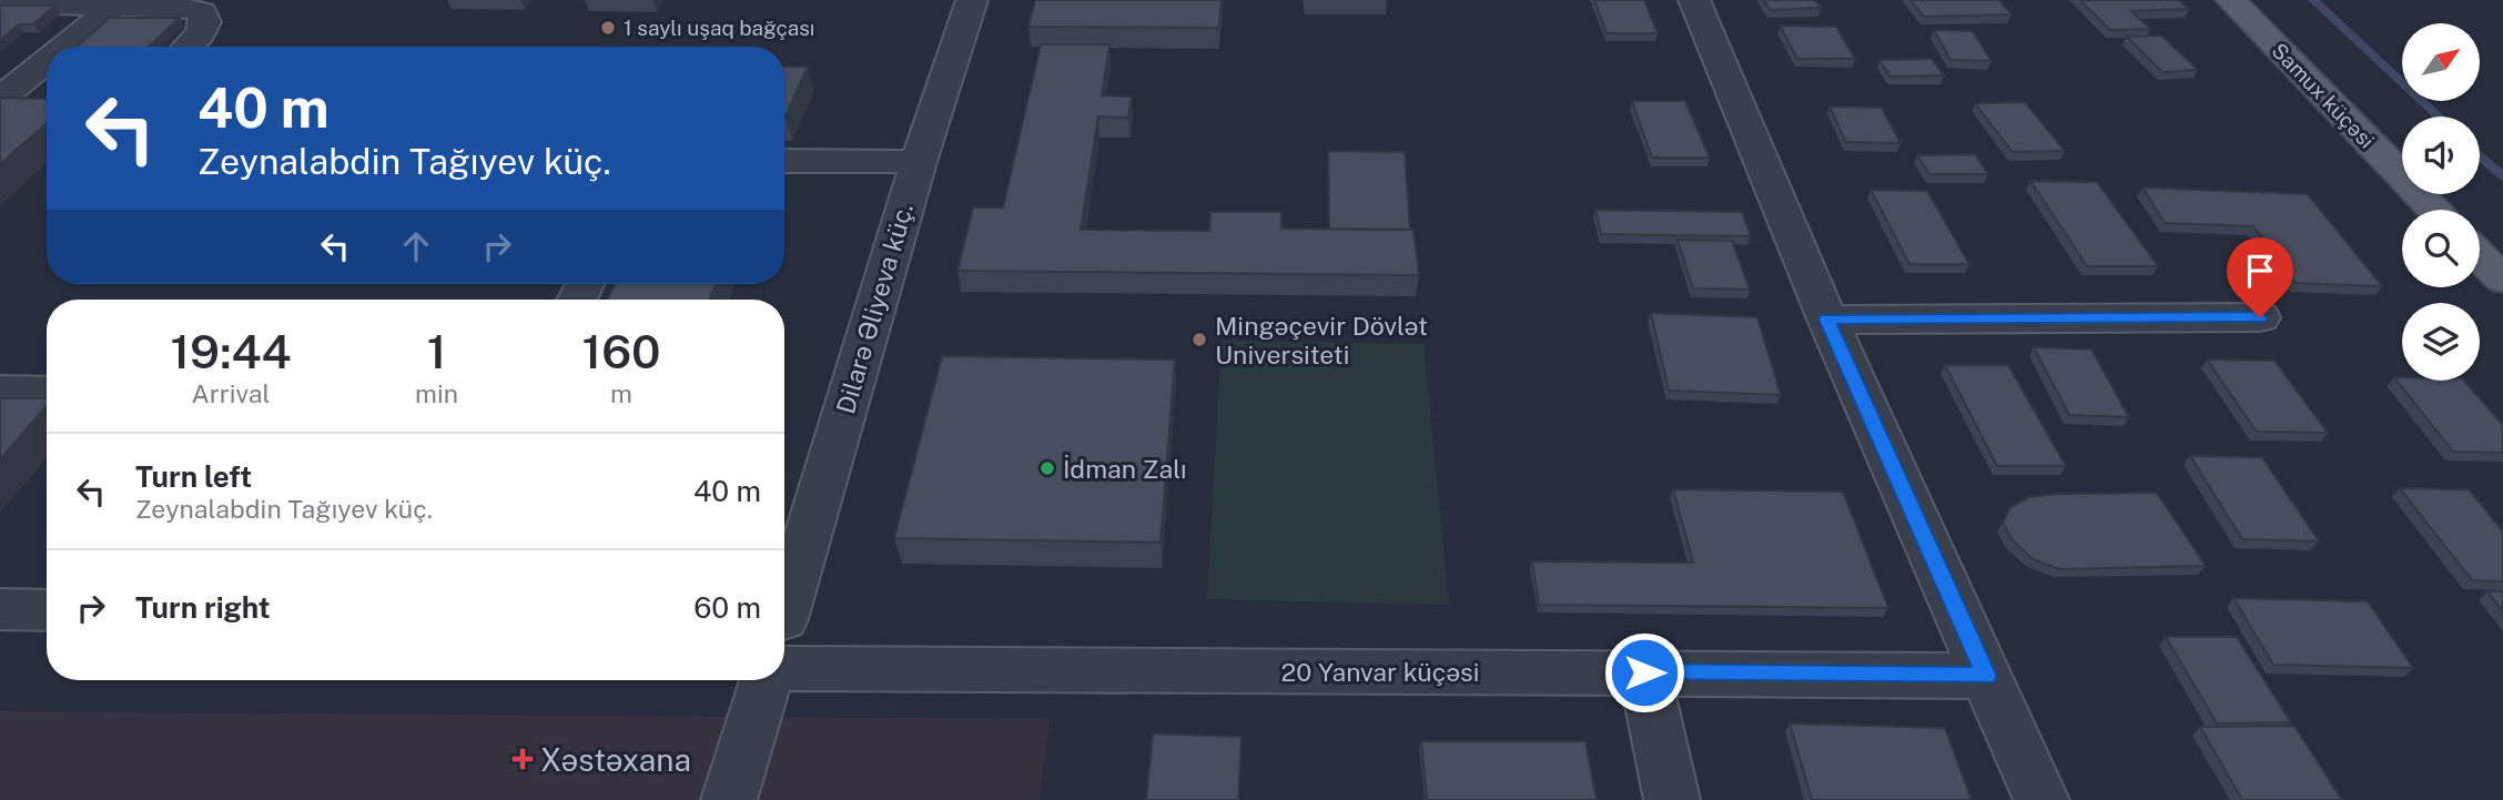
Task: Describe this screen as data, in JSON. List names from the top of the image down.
{
  "streets": {
    "main road": ["Samux küçəsi"],
    "street": ["Dilarə Əliyeva küç.", "20 Yanvar küçəsi"]
  },
  "places": {
    "other": ["1 saylı uşaq bağçası", "Mingəçevir Dövlət Universiteti", "İdman Zalı"],
    "health": ["Xəstəxana"]
  },
  "north": "top right",
  "page": {
    "turn": ["40 m", "Zeynalabdin Tağıyev küç."],
    "eta": [
      "19:44",
      "Arrival",
      "1",
      "min",
      "160",
      "m"
    ],
    "list": [
      {
        "name": "Turn left",
        "note": "Zeynalabdin Tağıyev küç.",
        "value": "40 m"
      },
      {
        "name": "Turn right",
        "value": "60 m"
      }
    ]
  }
}
